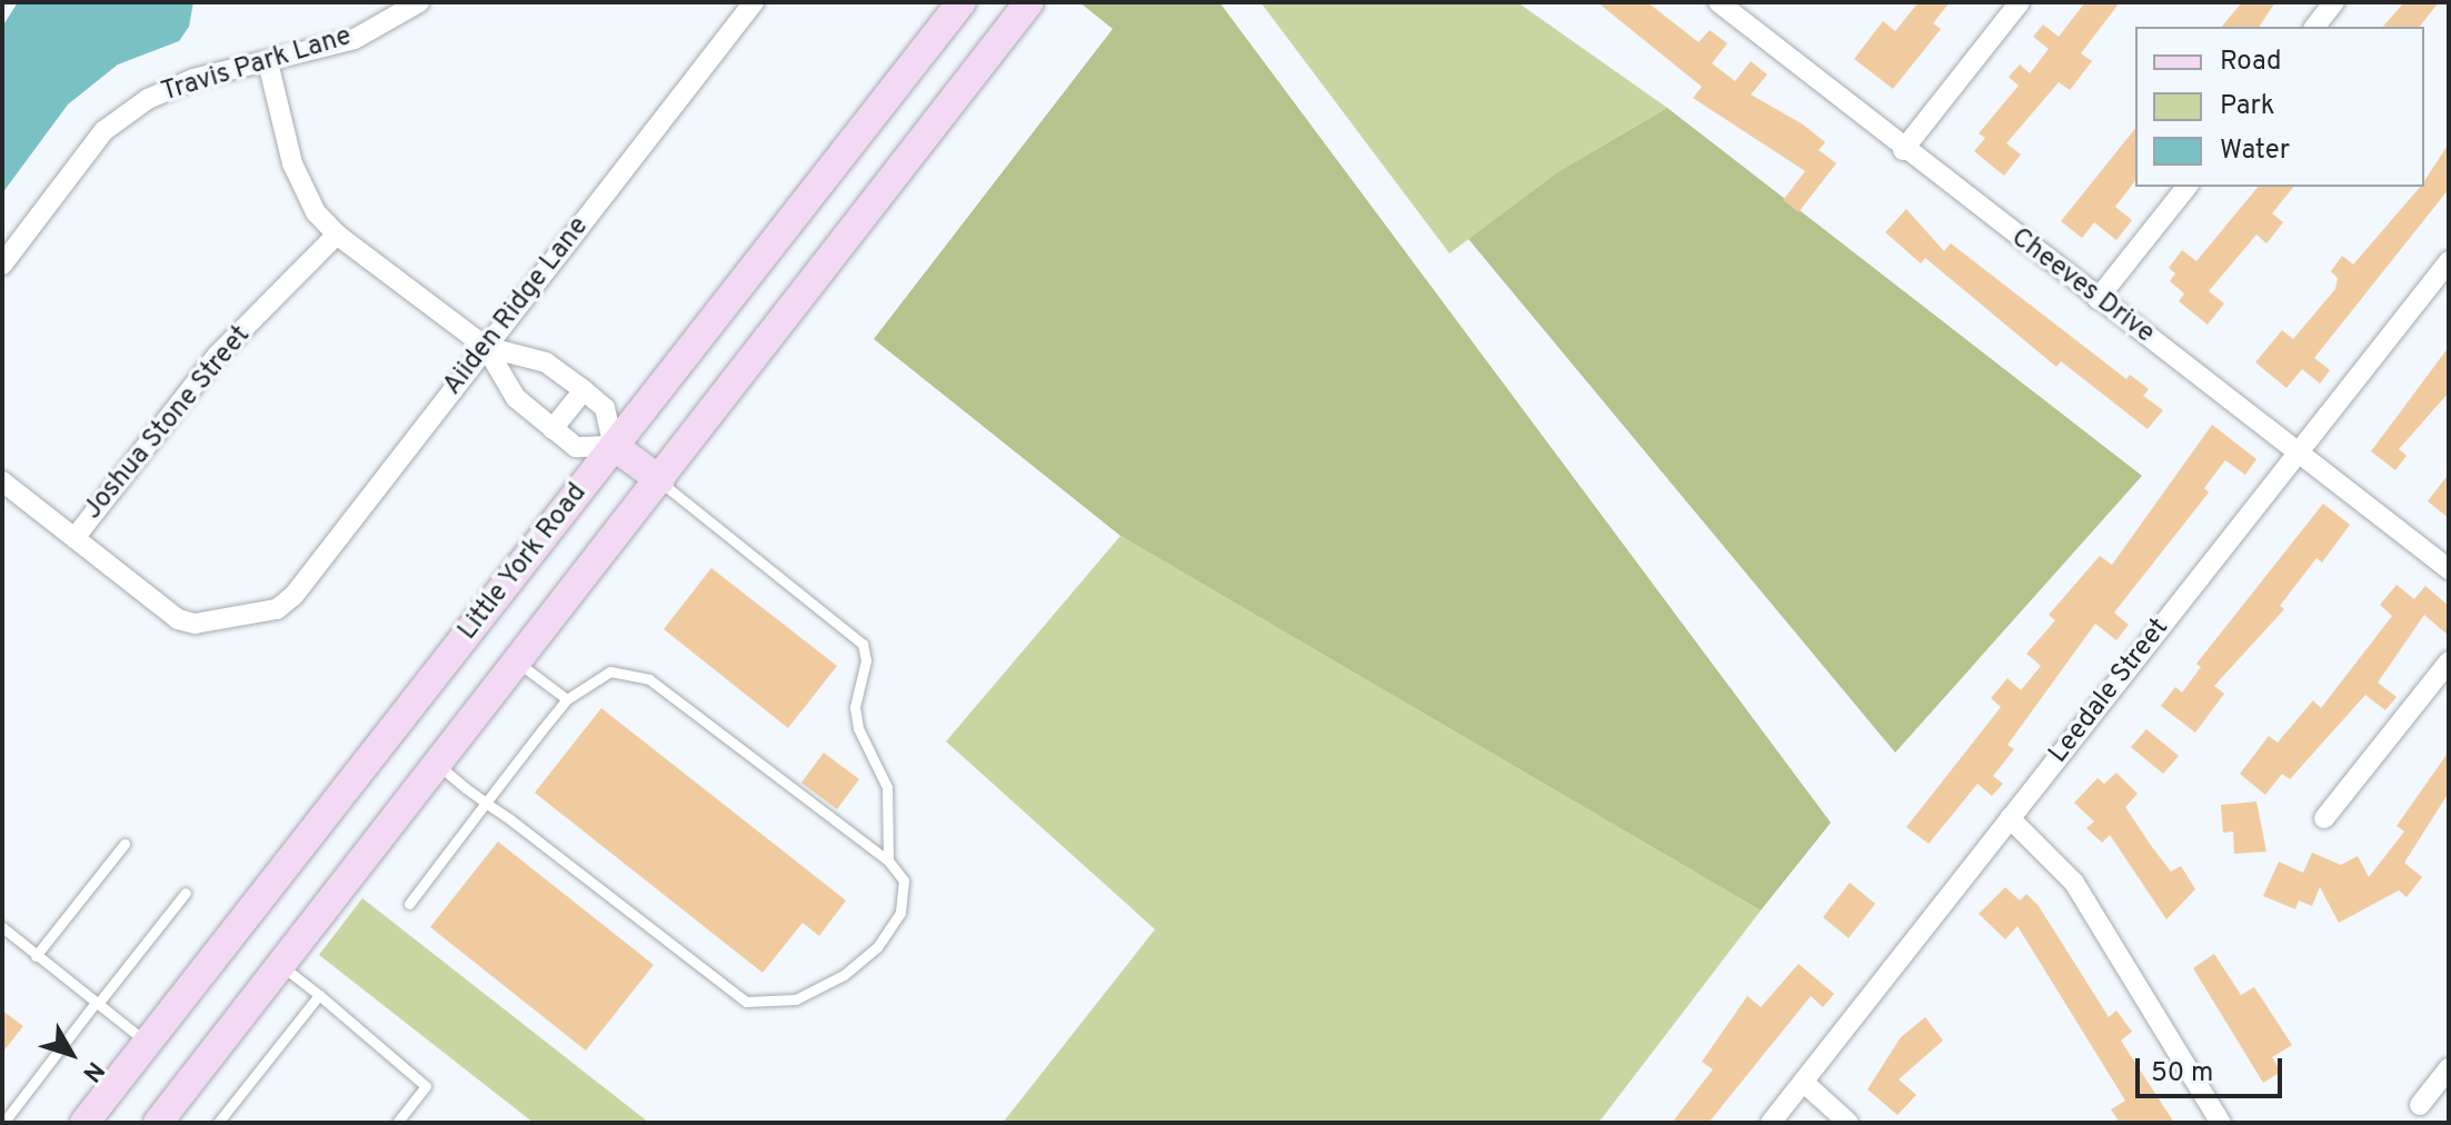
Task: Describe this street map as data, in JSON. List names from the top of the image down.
{
  "streets": {
    "main road": ["Little York Road"],
    "street": [
      "Travis Park Lane",
      "Cheeves Drive",
      "Aiiden Ridge Lane",
      "Joshua Stone Street",
      "Leedale Street"
    ]
  },
  "crossings": [
    ["Cheeves Drive", "Leedale Street"],
    ["Aiiden Ridge Lane", "Joshua Stone Street"]
  ],
  "legend": ["Road", "Park", "Water"],
  "scale_bar": "50 m",
  "north": "bottom right"
}
